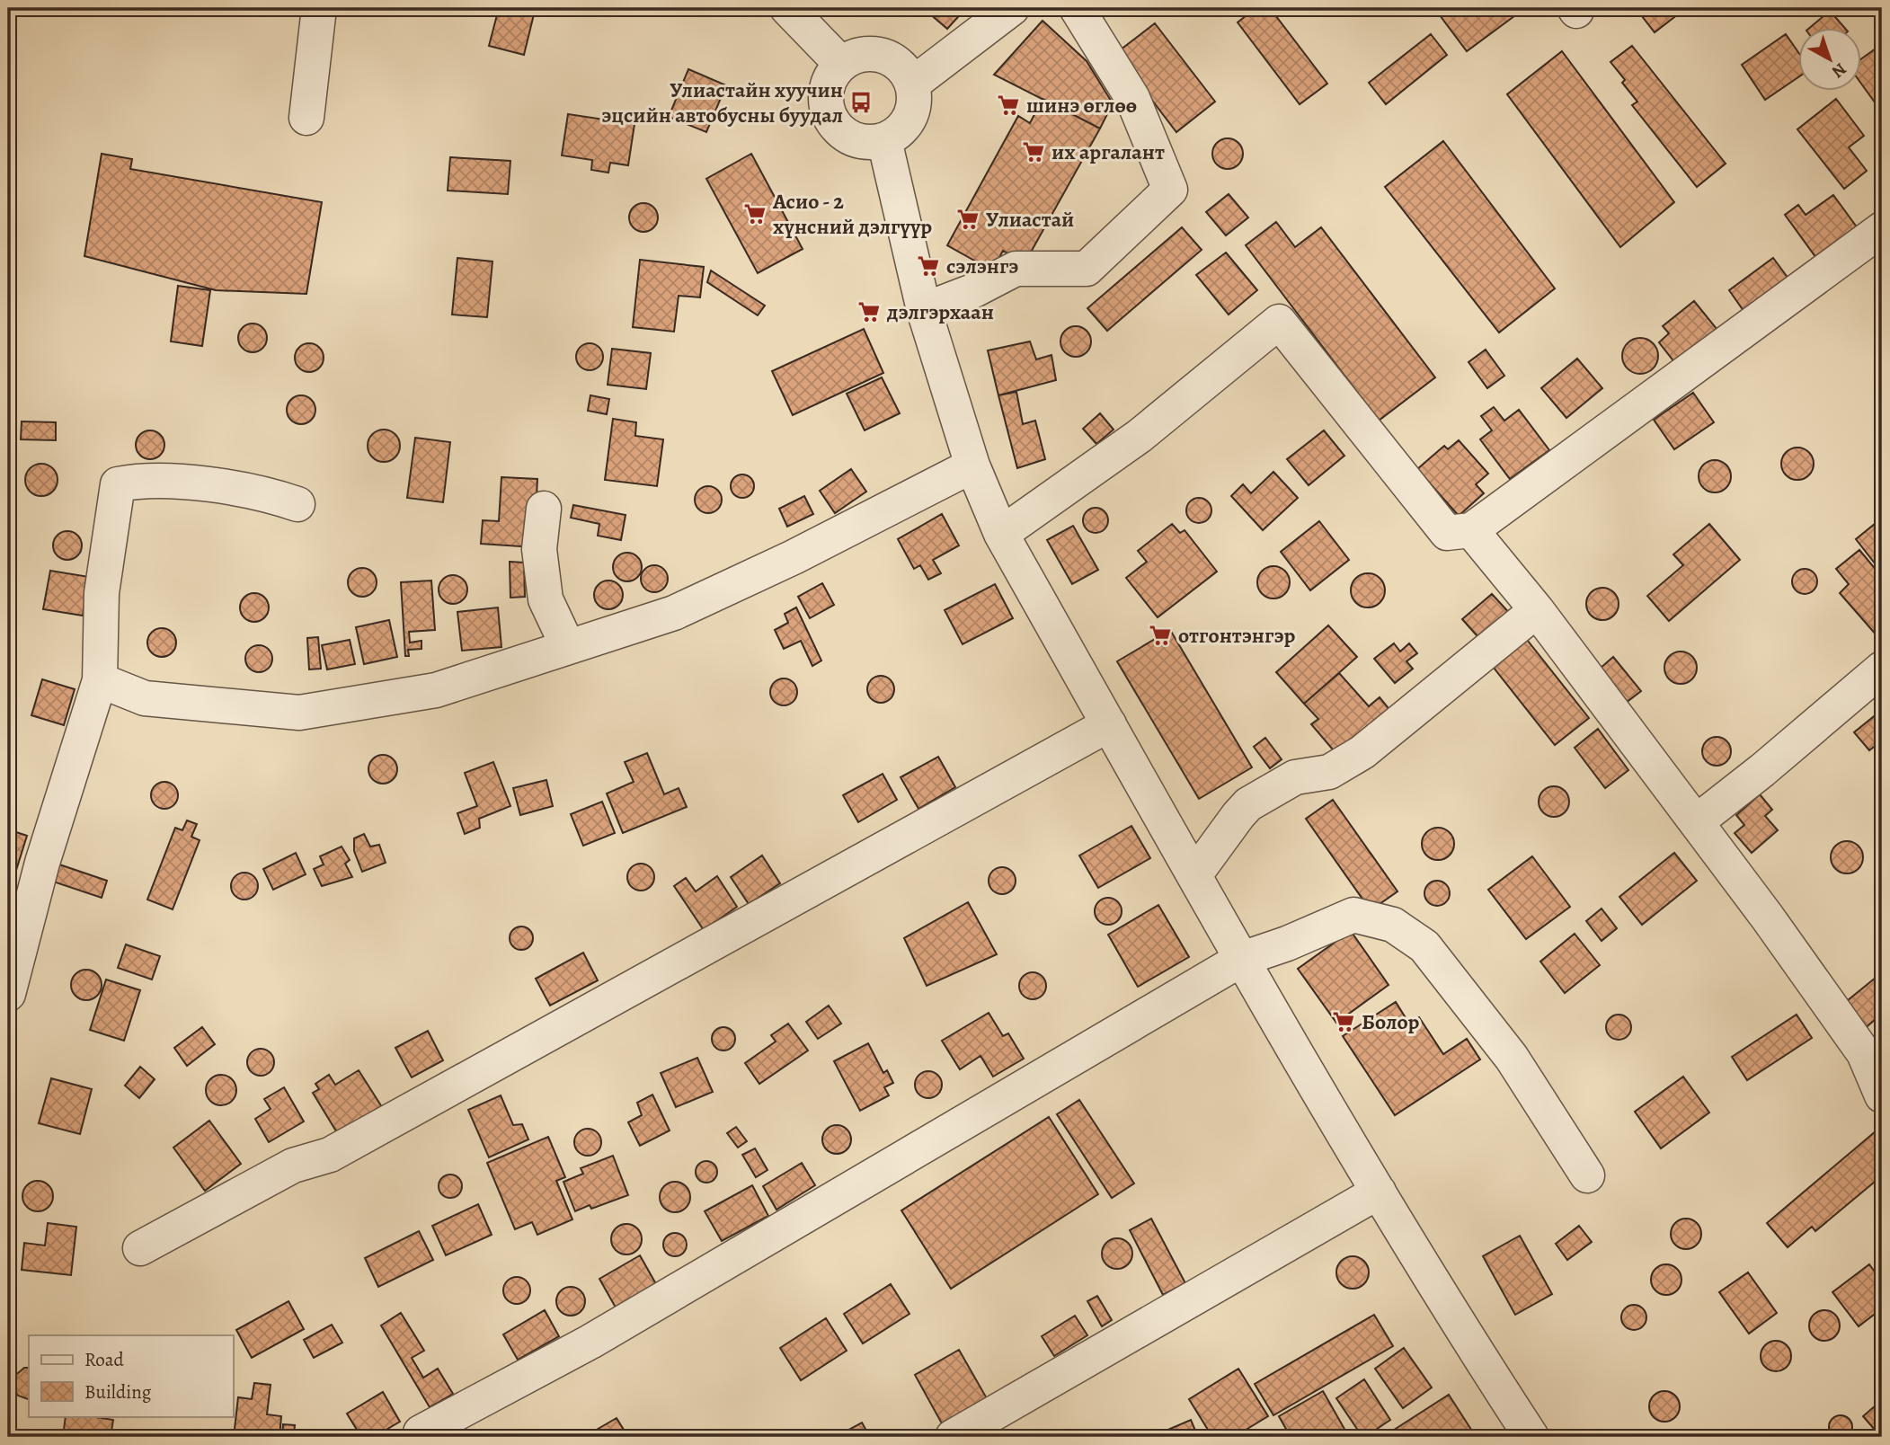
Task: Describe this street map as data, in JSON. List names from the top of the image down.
{
  "places": {
    "bus stop": ["Улиастайн хуучин эцсийн автобусны буудал"],
    "supermarket": [
      "шинэ өглөө",
      "их аргалант",
      "Асио - 2 хүнсний дэлгүүр",
      "Улиастай",
      "сэлэнгэ",
      "дэлгэрхаан",
      "отгонтэнгэр",
      "Болор"
    ]
  },
  "legend": ["Road", "Building"],
  "north": "bottom right"
}
